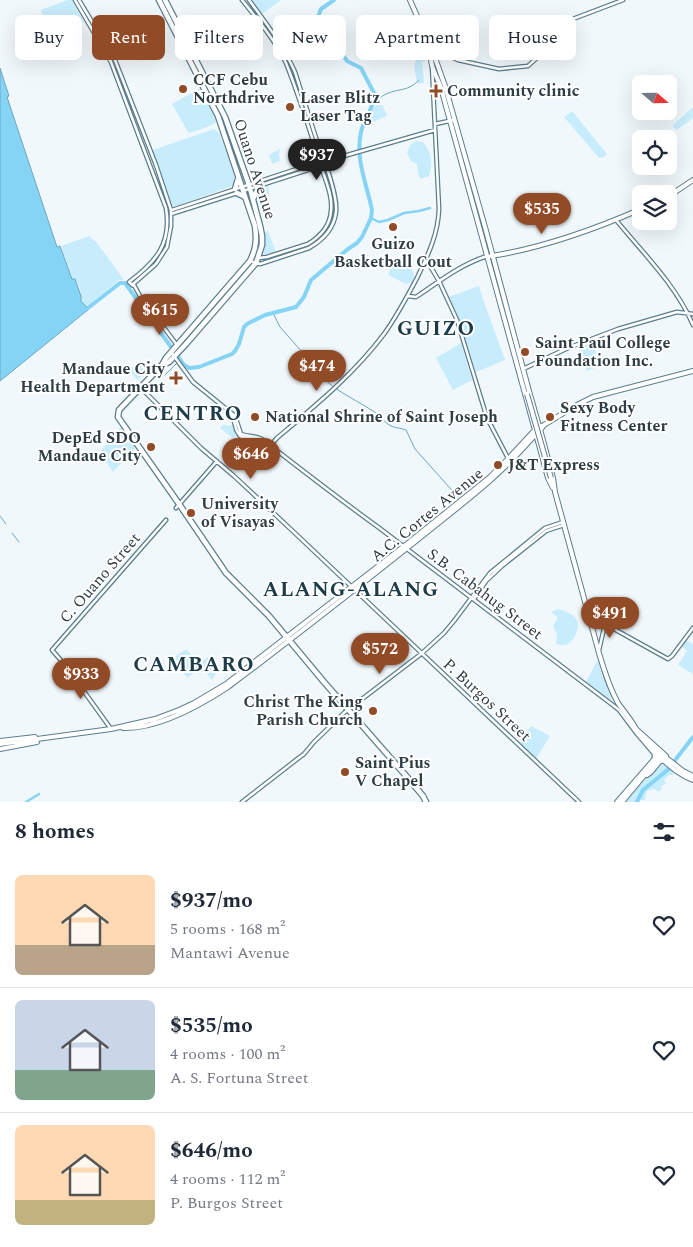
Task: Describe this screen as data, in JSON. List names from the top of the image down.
{
  "streets": {
    "highway": ["Ouano Avenue"],
    "main road": ["A.C. Cortes Avenue"],
    "street": ["C. Ouano Street", "S.B. Cabahug Street", "P. Burgos Street"]
  },
  "crossings": [
    ["Ouano Avenue", "S.B. Cabahug Street"],
    ["A.C. Cortes Avenue", "C. Ouano Street"],
    ["A.C. Cortes Avenue", "S.B. Cabahug Street"],
    ["A.C. Cortes Avenue", "P. Burgos Street"]
  ],
  "districts": [
    "GUIZO",
    "CENTRO",
    "ALANG-ALANG",
    "CAMBARO"
  ],
  "places": {
    "other": [
      "CCF Cebu Northdrive",
      "Laser Blitz Laser Tag",
      "Guizo Basketball Cout",
      "Saint Paul College Foundation Inc.",
      "National Shrine of Saint Joseph",
      "Sexy Body Fitness Center",
      "DepEd SDO Mandaue City",
      "J&T Express",
      "University of Visayas",
      "Christ The King Parish Church",
      "Saint Pius V Chapel"
    ],
    "health": ["Community clinic", "Mandaue City Health Department"]
  },
  "north": "right",
  "page": {
    "chip": [
      "Buy",
      "Rent",
      "Filters",
      "New",
      "Apartment",
      "House"
    ],
    "price": [
      "$937",
      "$535",
      "$615",
      "$474",
      "$646",
      "$491",
      "$572",
      "$933"
    ],
    "heading": "8 homes",
    "list": [
      {
        "name": "$937/mo",
        "note": "5 rooms · 168 m² · Mantawi Avenue"
      },
      {
        "name": "$535/mo",
        "note": "4 rooms · 100 m² · A. S. Fortuna Street"
      },
      {
        "name": "$646/mo",
        "note": "4 rooms · 112 m² · P. Burgos Street"
      }
    ]
  }
}
